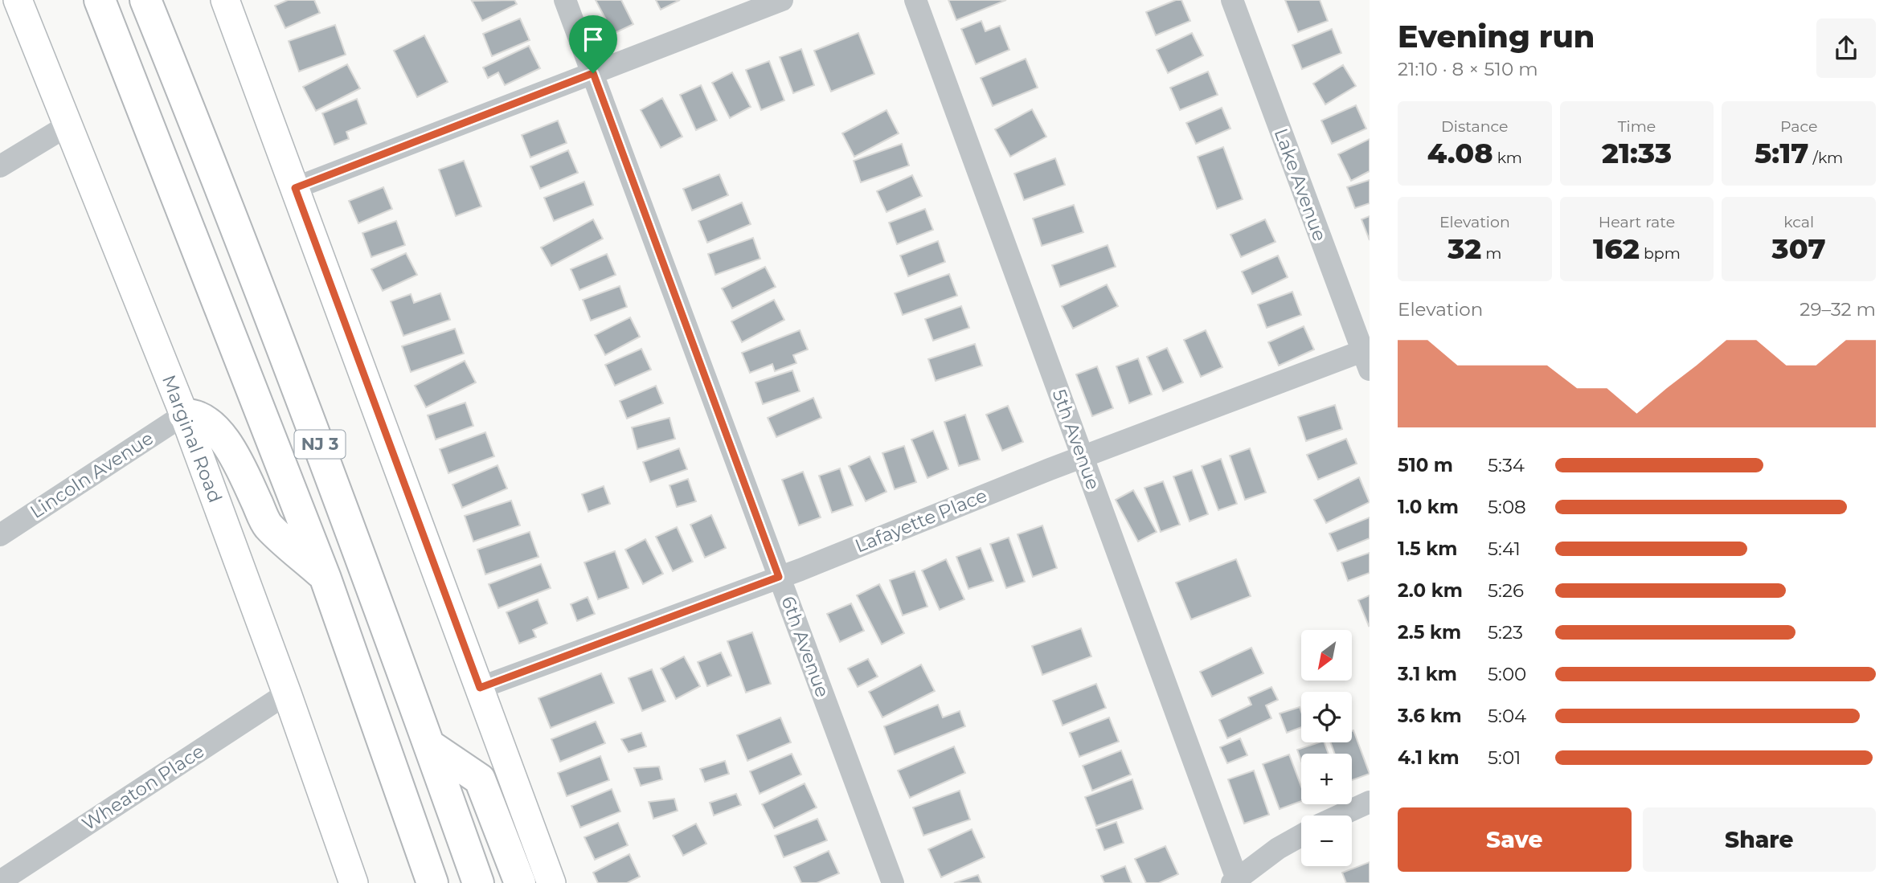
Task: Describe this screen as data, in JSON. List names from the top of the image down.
{
  "streets": {
    "highway": ["NJ 3"],
    "main road": ["Marginal Road"],
    "street": [
      "Lake Avenue",
      "5th Avenue",
      "Lincoln Avenue",
      "Lafayette Place",
      "6th Avenue",
      "Wheaton Place"
    ]
  },
  "crossings": [
    ["Lake Avenue", "Lafayette Place"],
    ["Marginal Road", "Lincoln Avenue"],
    ["Marginal Road", "Wheaton Place"],
    ["5th Avenue", "Lafayette Place"],
    ["Lafayette Place", "6th Avenue"]
  ],
  "north": "bottom left",
  "page": {
    "heading": ["Evening run", "21:10 · 8 × 510 m"],
    "stats": [
      ["Distance", "4.08 km"],
      ["Time", "21:33"],
      ["Pace", "5:17 /km"],
      ["Elevation", "32 m"],
      ["Heart rate", "162 bpm"],
      ["kcal", "307"]
    ],
    "chart": ["Elevation", "29–32 m"],
    "list": [
      {
        "name": "510 m",
        "note": "5:34"
      },
      {
        "name": "1.0 km",
        "note": "5:08"
      },
      {
        "name": "1.5 km",
        "note": "5:41"
      },
      {
        "name": "2.0 km",
        "note": "5:26"
      },
      {
        "name": "2.5 km",
        "note": "5:23"
      },
      {
        "name": "3.1 km",
        "note": "5:00"
      },
      {
        "name": "3.6 km",
        "note": "5:04"
      },
      {
        "name": "4.1 km",
        "note": "5:01"
      }
    ],
    "map_buttons": ["+", "−"],
    "buttons": ["Save", "Share"]
  }
}
